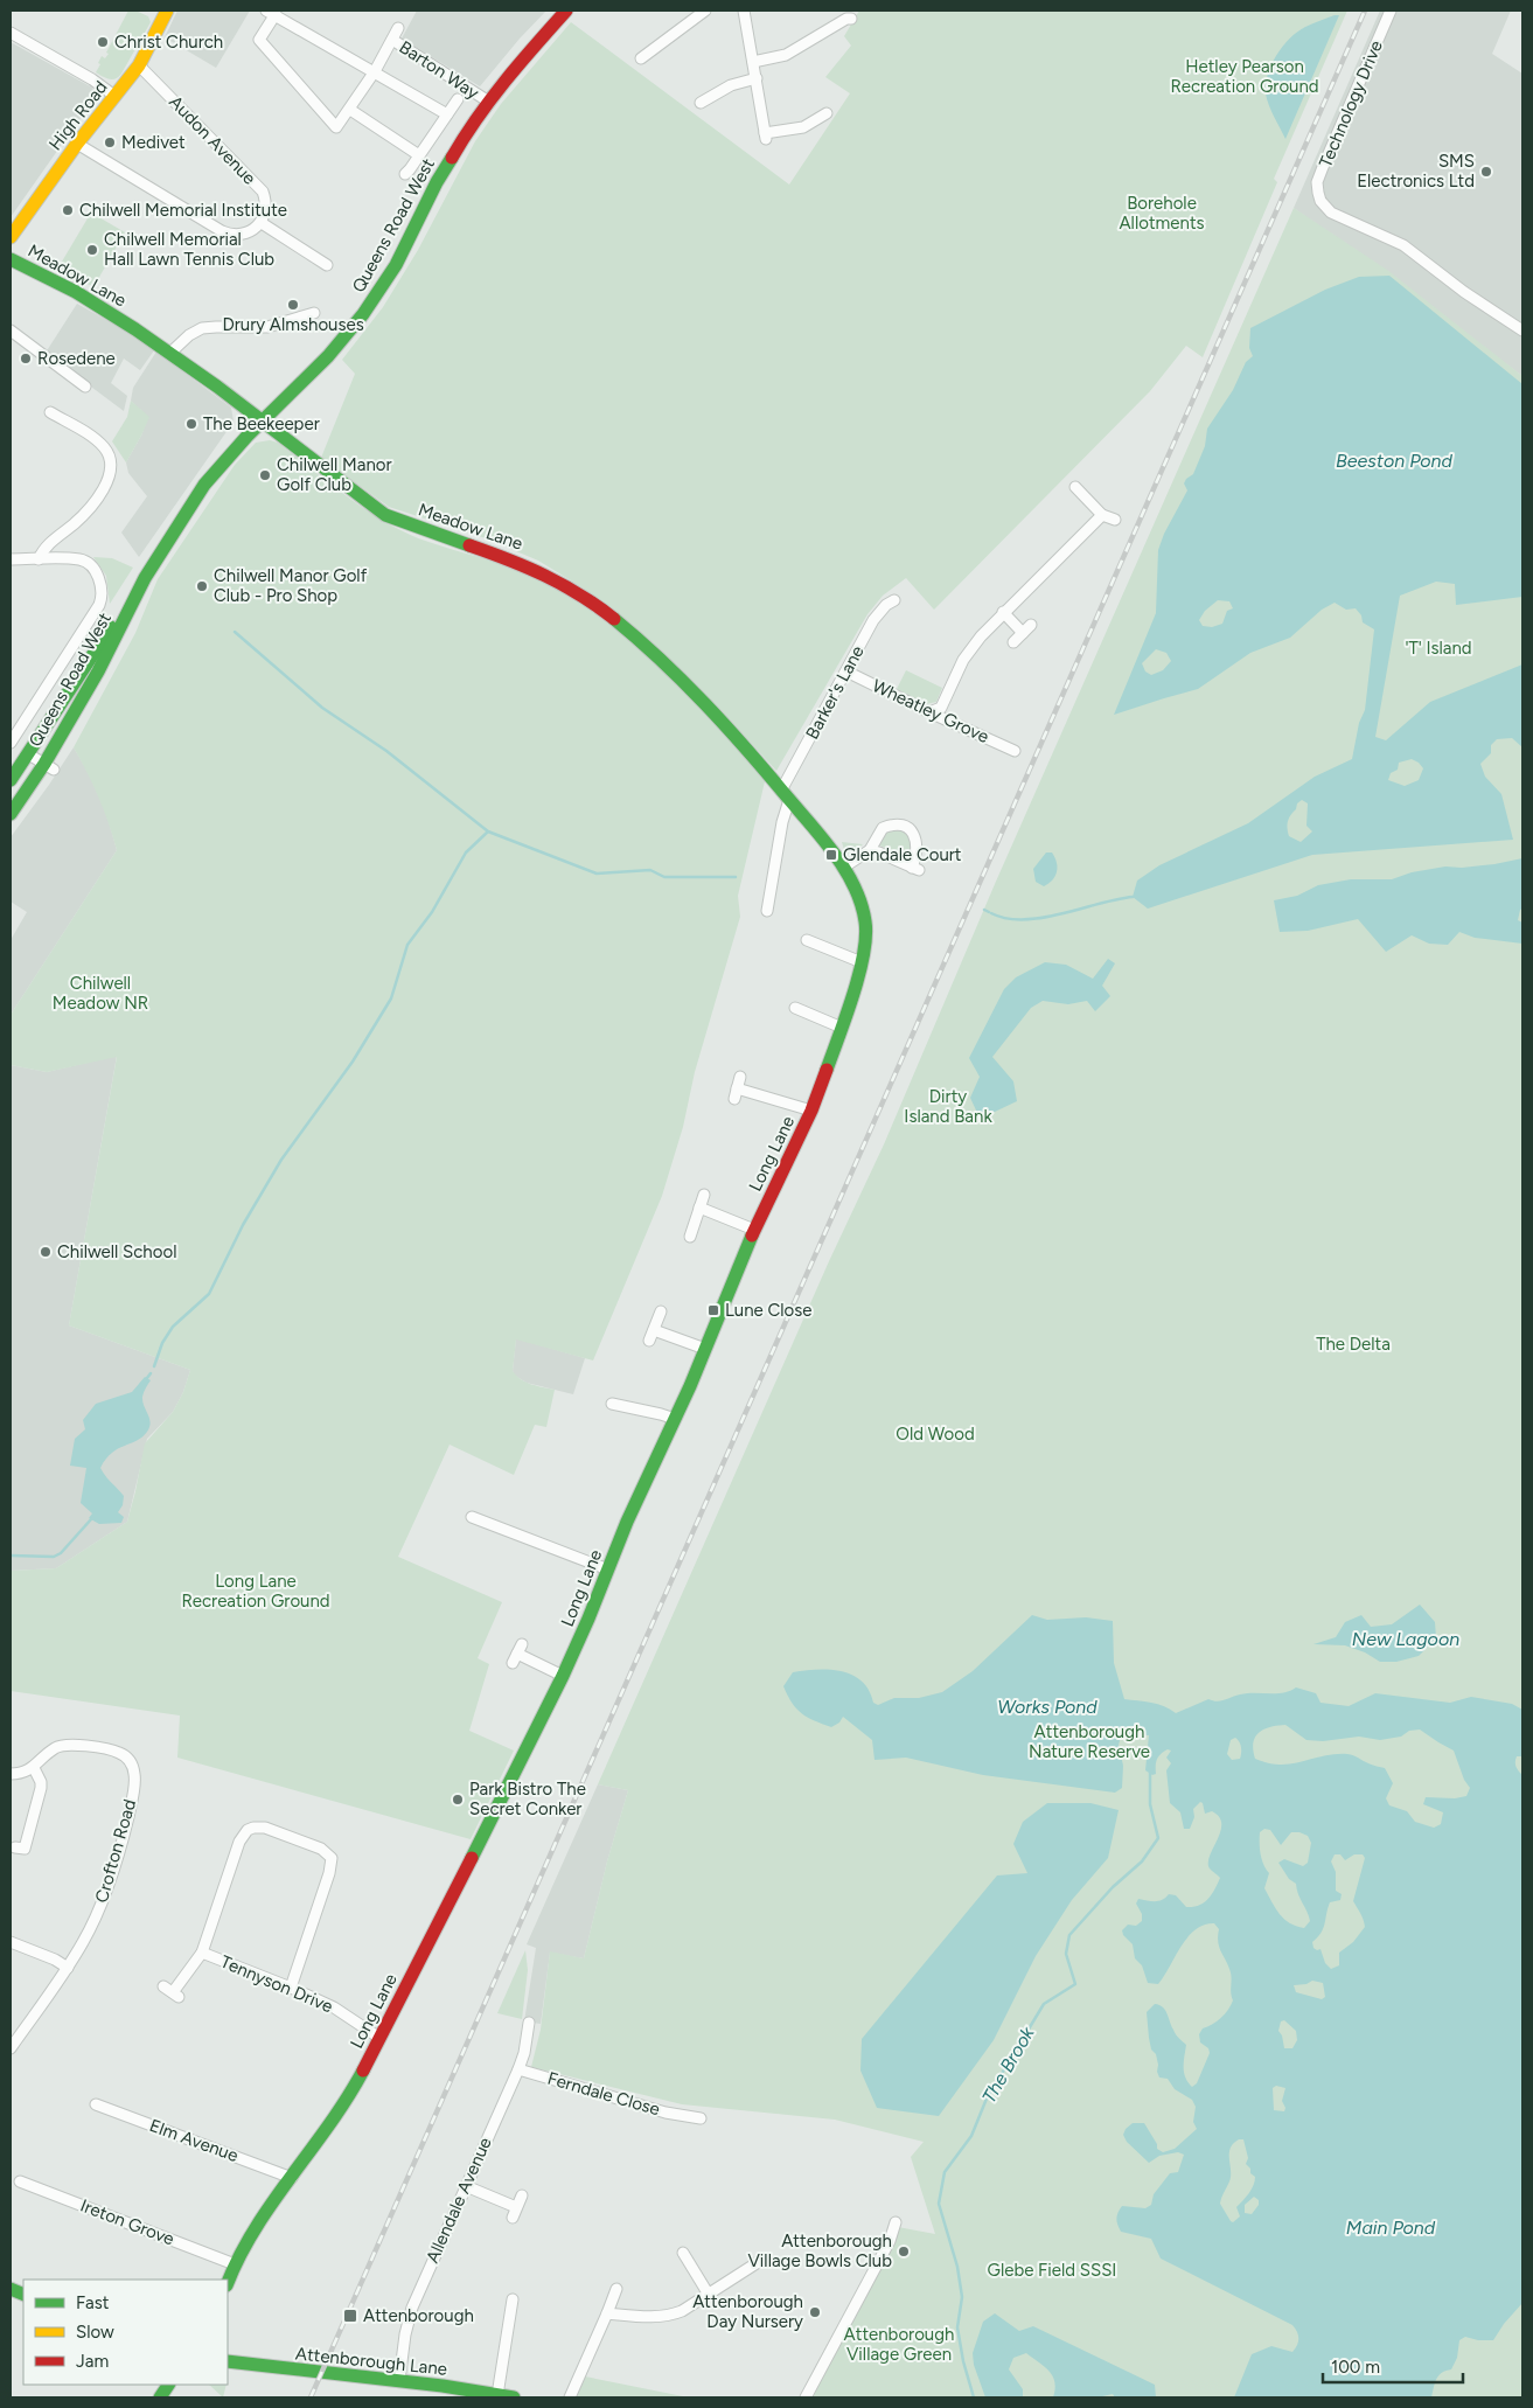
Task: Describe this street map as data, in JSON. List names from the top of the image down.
{
  "streets": {
    "street": [
      "Barton Way",
      "Technology Drive",
      "High Road",
      "Audon Avenue",
      "Queens Road West",
      "Meadow Lane",
      "Barker's Lane",
      "Wheatley Grove",
      "Long Lane",
      "Crofton Road",
      "Tennyson Drive",
      "Ferndale Close",
      "Elm Avenue",
      "Allendale Avenue",
      "Ireton Grove",
      "Attenborough Lane"
    ]
  },
  "crossings": [
    ["Barton Way", "Queens Road West"],
    ["High Road", "Audon Avenue"],
    ["Queens Road West", "Meadow Lane"],
    ["Meadow Lane", "Barker's Lane"],
    ["Meadow Lane", "Long Lane"],
    ["Barker's Lane", "Wheatley Grove"],
    ["Long Lane", "Tennyson Drive"],
    ["Long Lane", "Elm Avenue"],
    ["Long Lane", "Ireton Grove"],
    ["Ferndale Close", "Allendale Avenue"],
    ["Allendale Avenue", "Attenborough Lane"]
  ],
  "water": [
    "Beeston Pond",
    "New Lagoon",
    "Works Pond",
    "The Brook",
    "Main Pond"
  ],
  "parks": [
    "Hetley Pearson Recreation Ground",
    "Borehole Allotments",
    "'T' Island",
    "Chilwell Meadow NR",
    "Dirty Island Bank",
    "The Delta",
    "Old Wood",
    "Long Lane Recreation Ground",
    "Attenborough Nature Reserve",
    "Glebe Field SSSI",
    "Attenborough Village Green"
  ],
  "places": {
    "other": [
      "Christ Church",
      "Medivet",
      "SMS Electronics Ltd",
      "Chilwell Memorial Institute",
      "Chilwell Memorial Hall Lawn Tennis Club",
      "Drury Almshouses",
      "Rosedene",
      "The Beekeeper",
      "Chilwell Manor Golf Club",
      "Chilwell Manor Golf Club - Pro Shop",
      "Chilwell School",
      "Park Bistro The Secret Conker",
      "Attenborough Village Bowls Club",
      "Attenborough Day Nursery"
    ],
    "transit": ["Glendale Court", "Lune Close", "Attenborough"]
  },
  "legend": ["Fast", "Slow", "Jam"],
  "scale_bar": "100 m"
}
